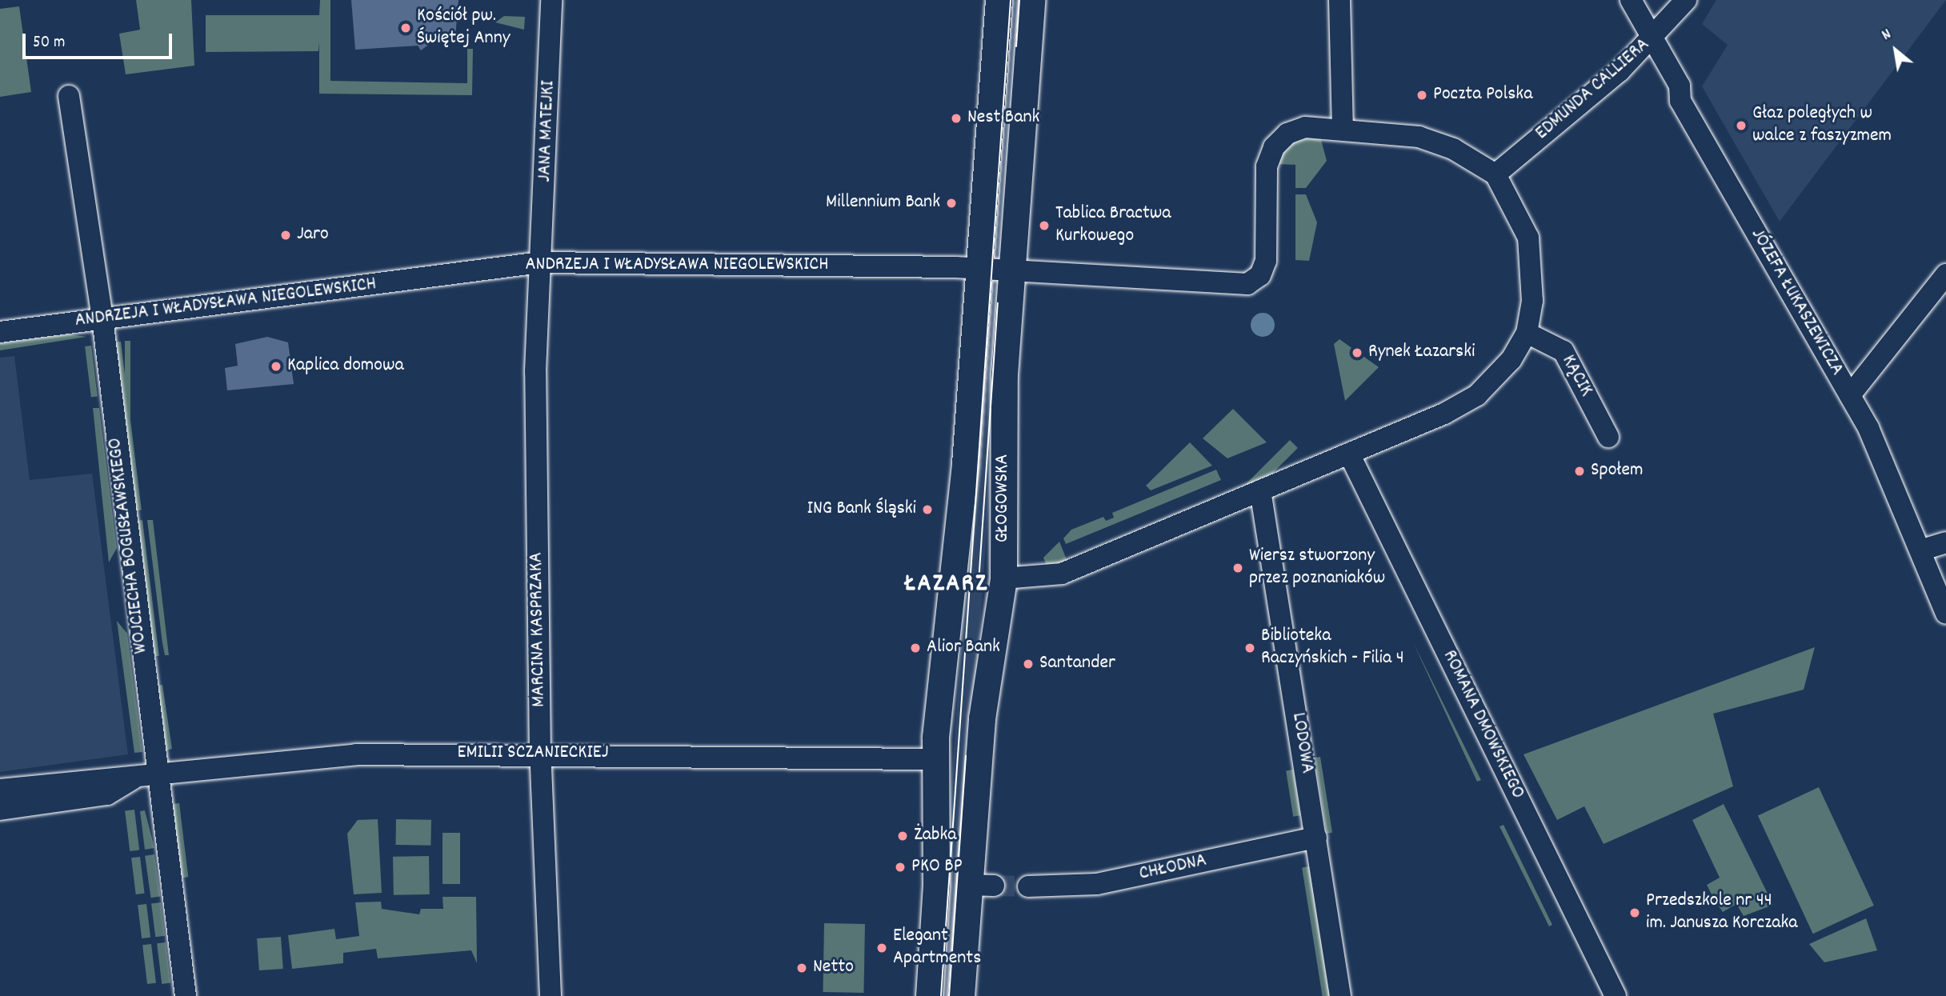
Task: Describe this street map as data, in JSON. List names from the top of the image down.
{
  "streets": {
    "street": [
      "EDMUNDA CALLIERA",
      "JANA MATEJKI",
      "ANDRZEJA I WŁADYSŁAWA NIEGOLEWSKICH",
      "JÓZEFA ŁUKASZEWICZA",
      "KĄCIK",
      "GŁOGOWSKA",
      "WOJCIECHA BOGUSŁAWSKIEGO",
      "MARCINA KASPRZAKA",
      "ROMANA DMOWSKIEGO",
      "LODOWA",
      "EMILII SCZANIECKIEJ",
      "CHŁODNA"
    ]
  },
  "crossings": [
    ["EDMUNDA CALLIERA", "JÓZEFA ŁUKASZEWICZA"],
    ["JANA MATEJKI", "ANDRZEJA I WŁADYSŁAWA NIEGOLEWSKICH"],
    ["JANA MATEJKI", "MARCINA KASPRZAKA"],
    ["ANDRZEJA I WŁADYSŁAWA NIEGOLEWSKICH", "GŁOGOWSKA"],
    ["ANDRZEJA I WŁADYSŁAWA NIEGOLEWSKICH", "WOJCIECHA BOGUSŁAWSKIEGO"],
    ["ANDRZEJA I WŁADYSŁAWA NIEGOLEWSKICH", "MARCINA KASPRZAKA"],
    ["GŁOGOWSKA", "EMILII SCZANIECKIEJ"],
    ["WOJCIECHA BOGUSŁAWSKIEGO", "EMILII SCZANIECKIEJ"],
    ["MARCINA KASPRZAKA", "EMILII SCZANIECKIEJ"],
    ["LODOWA", "CHŁODNA"]
  ],
  "districts": ["ŁAZARZ"],
  "places": [
    "Kościół pw. Świętej Anny",
    "Poczta Polska",
    "Nest Bank",
    "Głaz poległych w walce z faszyzmem",
    "Millennium Bank",
    "Tablica Bractwa Kurkowego",
    "Jaro",
    "Rynek Łazarski",
    "Kaplica domowa",
    "Społem",
    "ING Bank Śląski",
    "Wiersz stworzony przez poznaniaków",
    "Alior Bank",
    "Biblioteka Raczyńskich - Filia 4",
    "Santander",
    "Żabka",
    "PKO BP",
    "Przedszkole nr 44 im. Janusza Korczaka",
    "Elegant Apartments",
    "Netto"
  ],
  "scale_bar": "50 m",
  "north": "top left"
}
